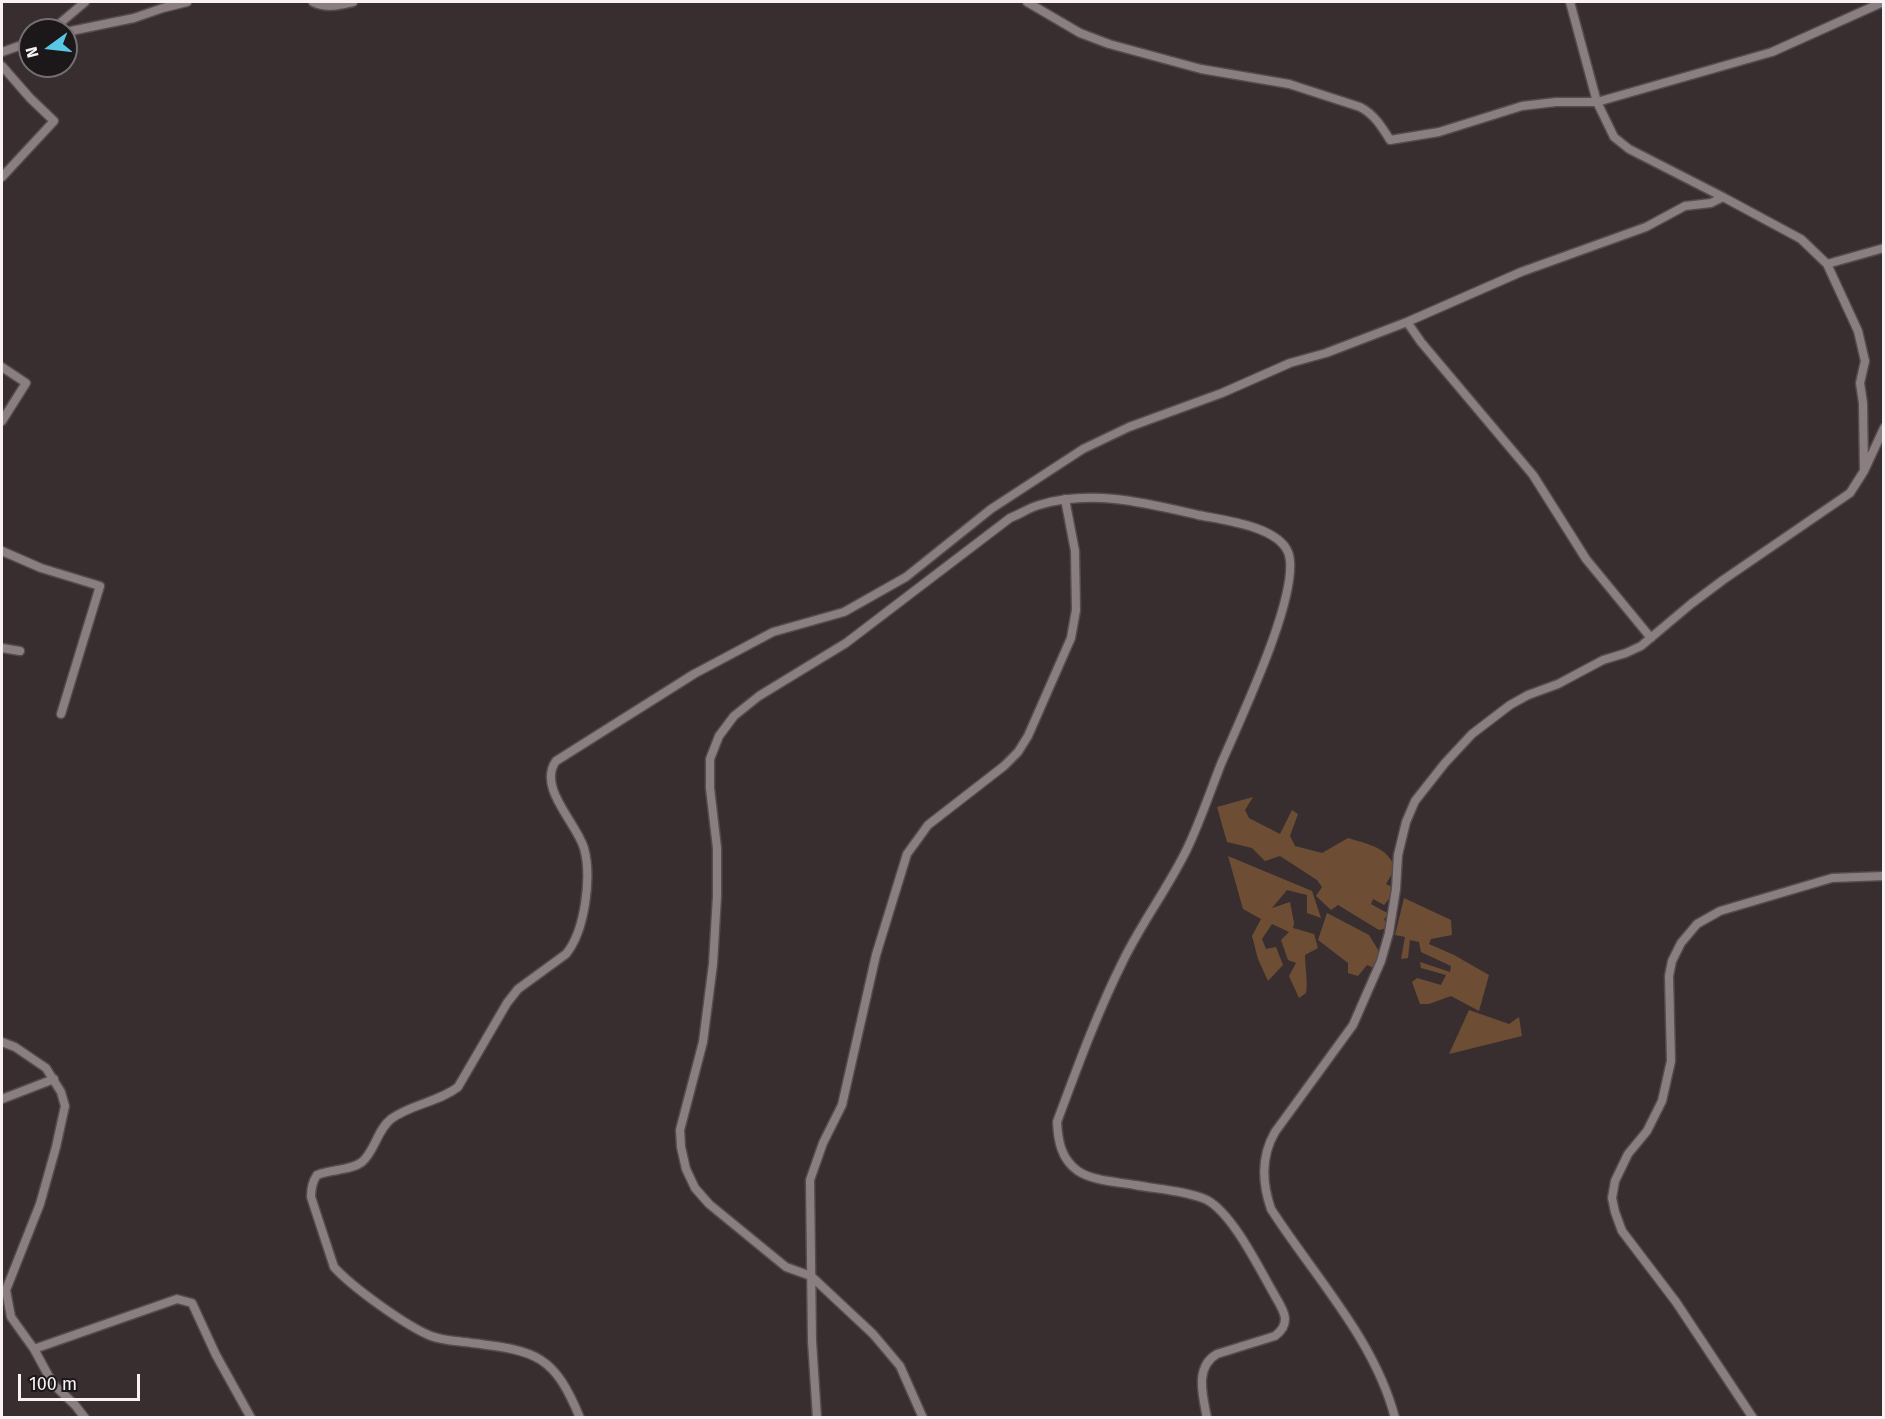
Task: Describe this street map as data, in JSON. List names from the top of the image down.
{
  "scale_bar": "100 m",
  "north": "left"
}
